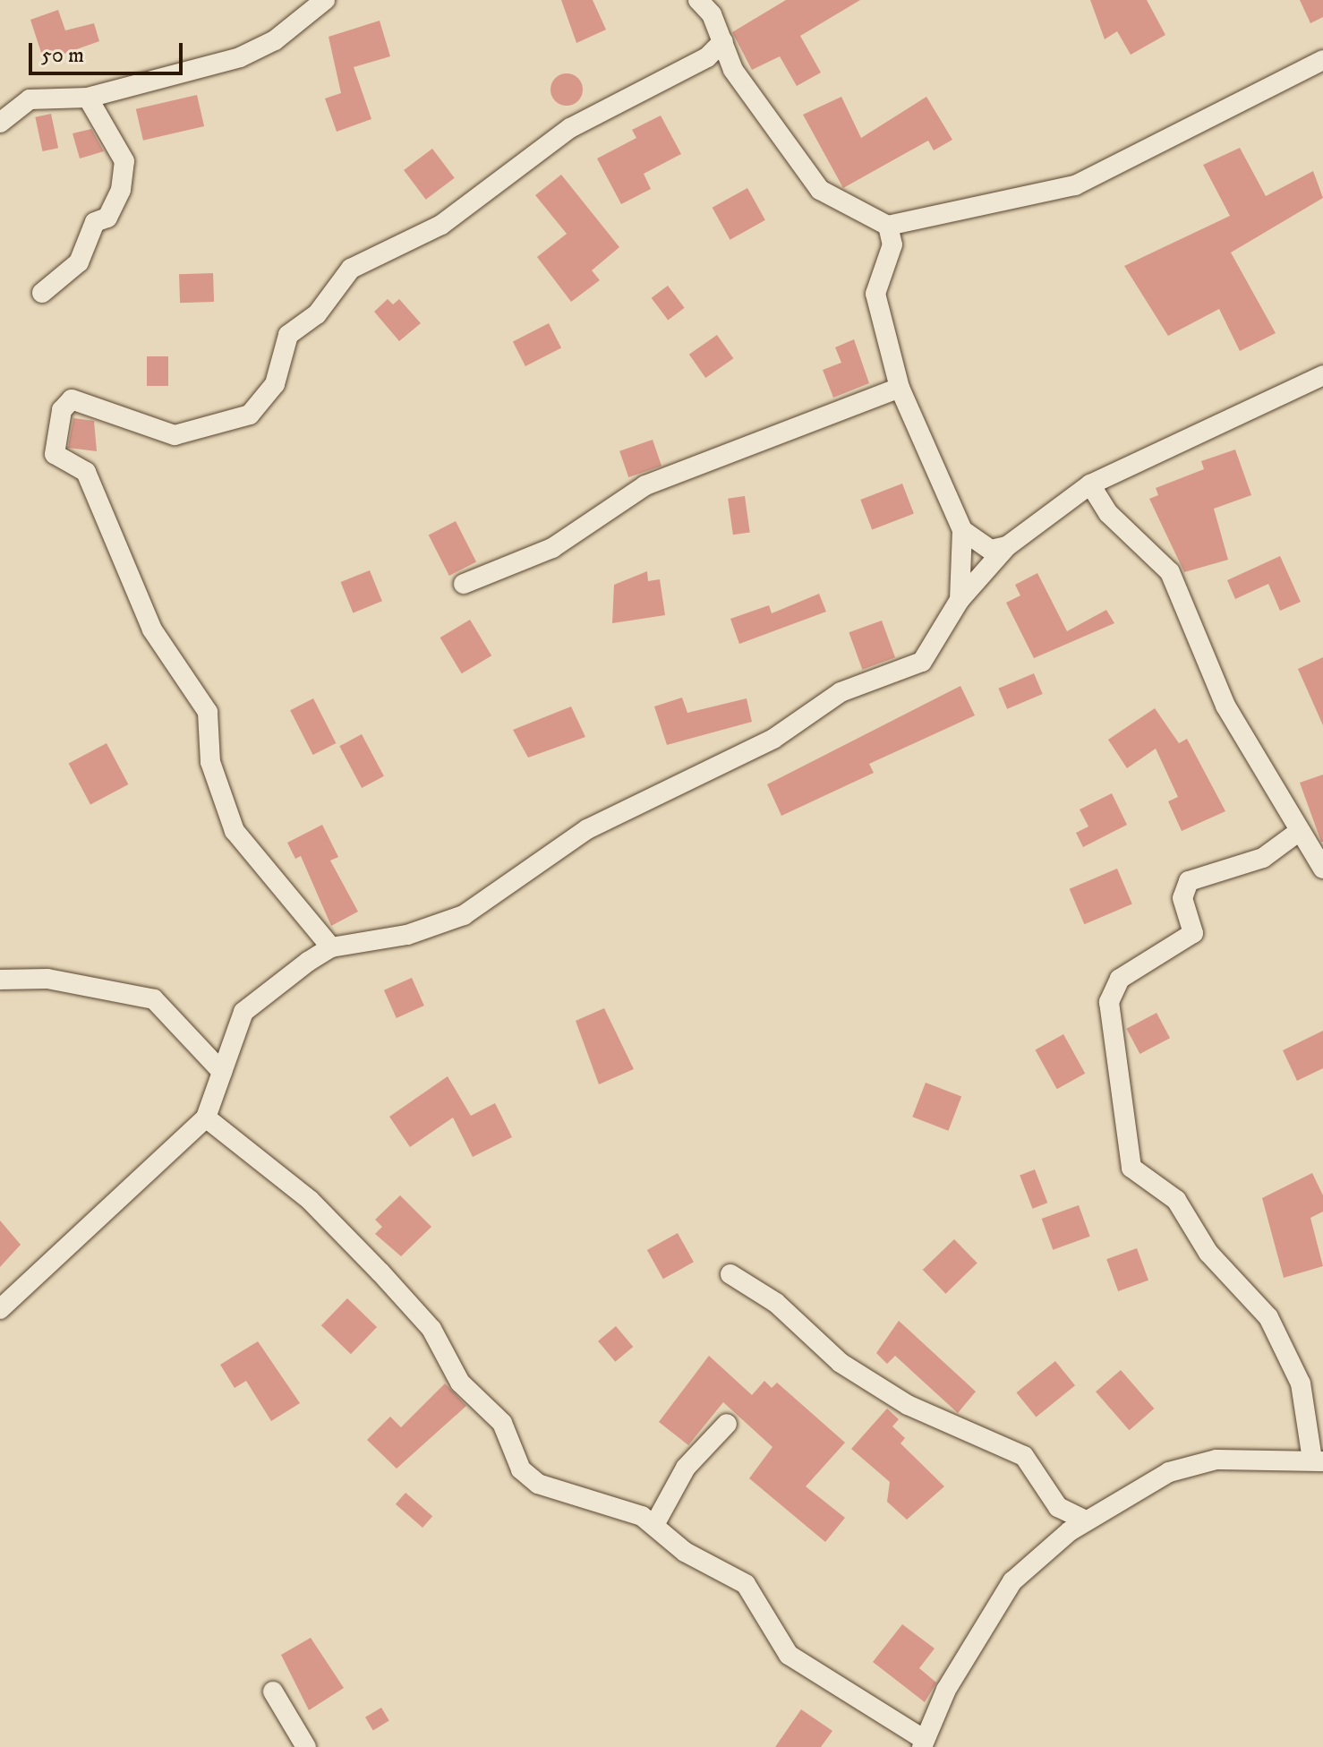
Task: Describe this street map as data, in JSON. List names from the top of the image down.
{
  "scale_bar": "50 m"
}
